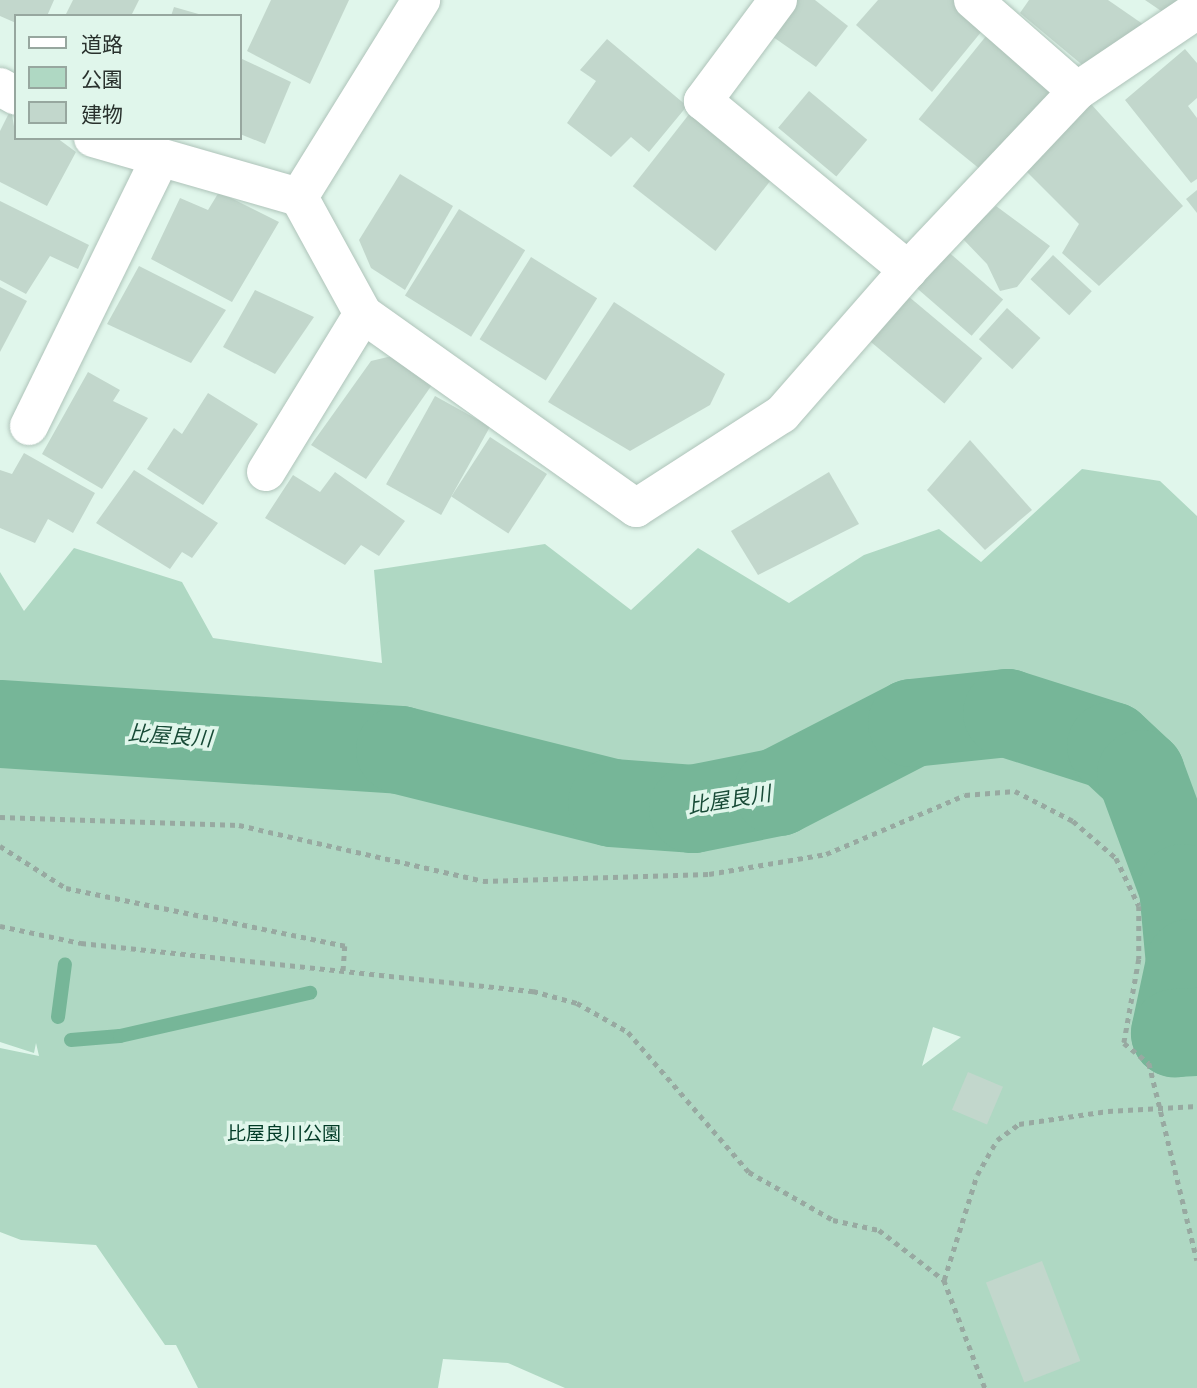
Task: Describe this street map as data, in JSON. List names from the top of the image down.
{
  "water": ["比屋良川"],
  "parks": ["比屋良川公園"],
  "legend": ["道路", "公園", "建物"]
}
